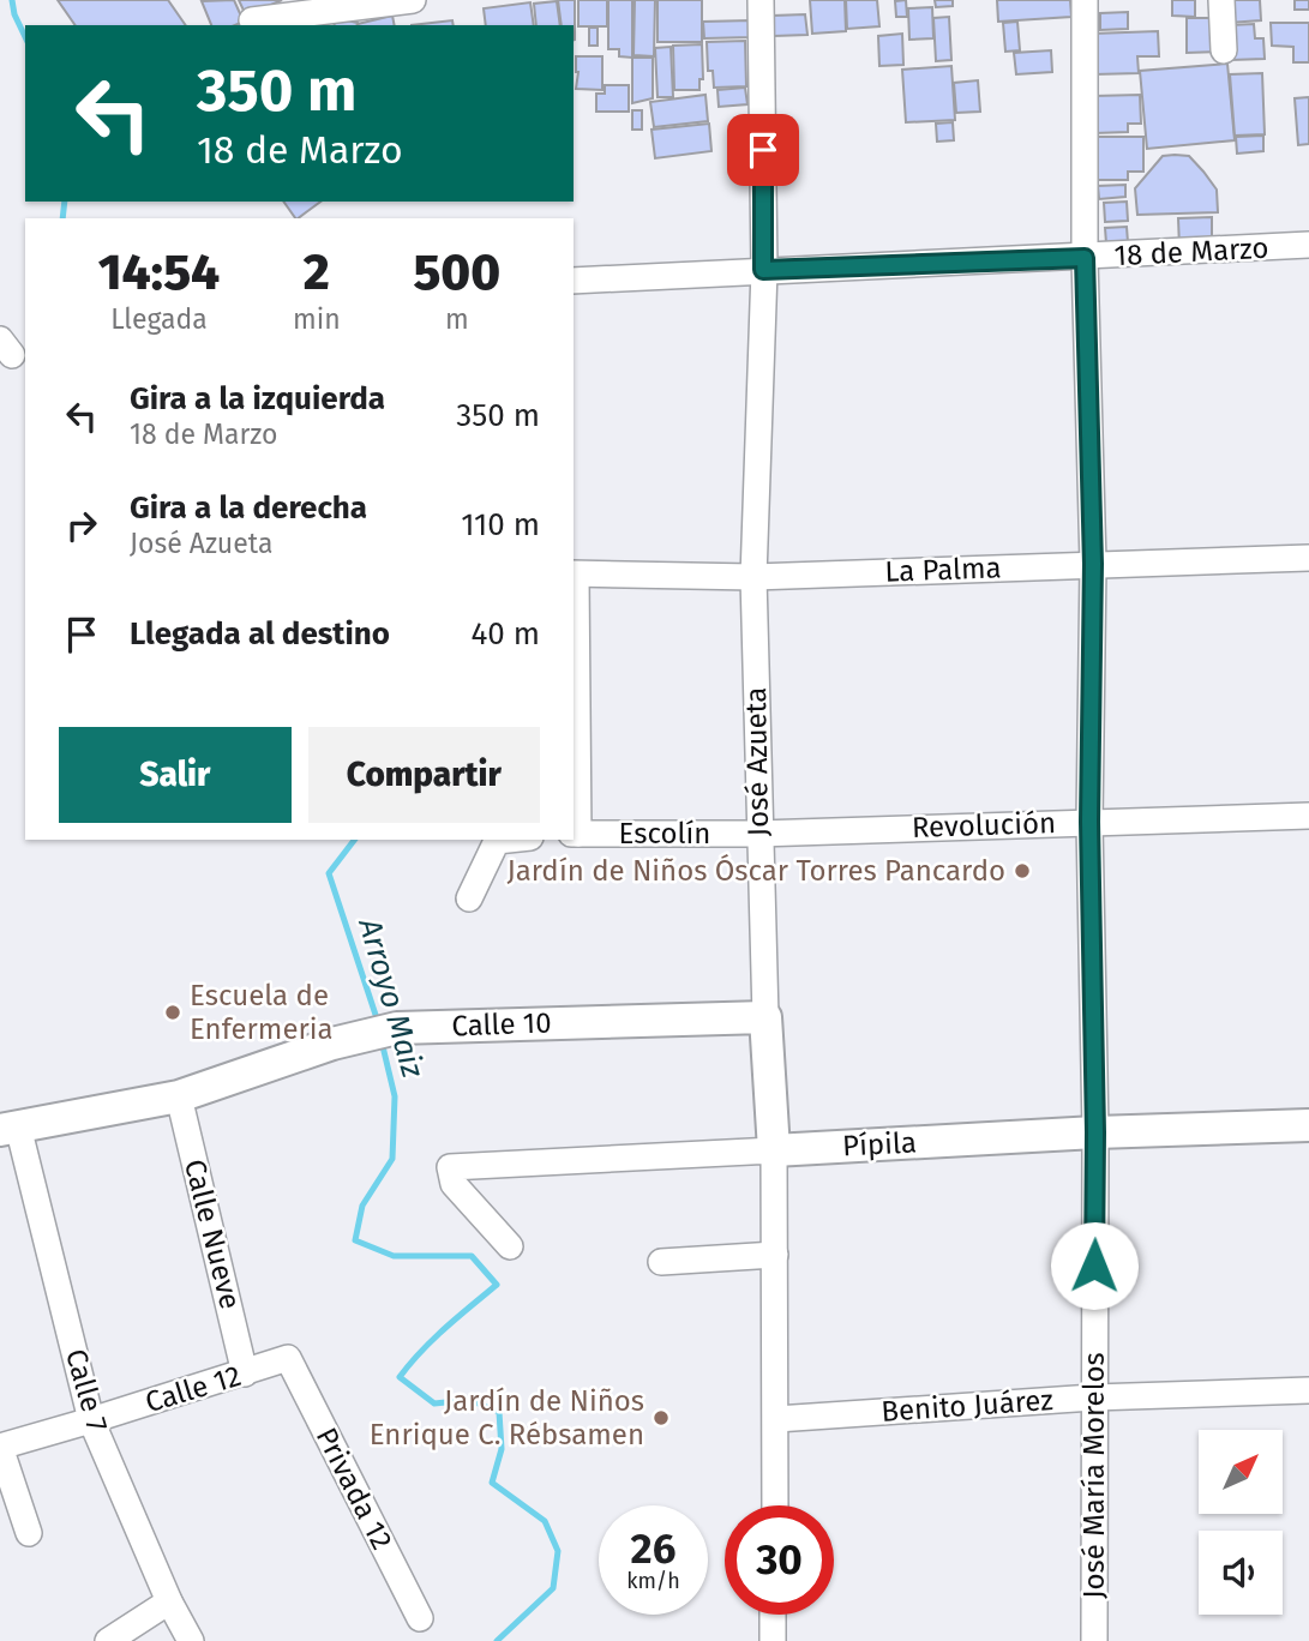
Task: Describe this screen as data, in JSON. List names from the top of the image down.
{
  "streets": {
    "main road": ["José Azueta", "Calle 10", "Pípila"],
    "street": [
      "18 de Marzo",
      "La Palma",
      "Revolución",
      "Escolín",
      "Calle Nueve",
      "Calle 12",
      "Calle 7",
      "Benito Juárez",
      "José María Morelos",
      "Privada 12"
    ]
  },
  "crossings": [
    ["18 de Marzo", "José Azueta"],
    ["18 de Marzo", "José María Morelos"],
    ["La Palma", "José Azueta"],
    ["La Palma", "José María Morelos"],
    ["José Azueta", "Revolución"],
    ["José Azueta", "Escolín"],
    ["José Azueta", "Calle 10"],
    ["José Azueta", "Pípila"],
    ["José Azueta", "Benito Juárez"],
    ["Revolución", "Escolín"],
    ["Revolución", "José María Morelos"],
    ["Calle 10", "Calle Nueve"],
    ["Calle 10", "Calle 7"],
    ["Pípila", "José María Morelos"],
    ["Calle Nueve", "Calle 12"],
    ["Calle 12", "Calle 7"],
    ["Calle 12", "Privada 12"],
    ["Benito Juárez", "José María Morelos"]
  ],
  "water": ["Arroyo Maiz"],
  "places": ["Jardín de Niños Óscar Torres Pancardo", "Escuela de Enfermeria", "Jardín de Niños Enrique C. Rébsamen"],
  "north": "top right",
  "page": {
    "turn": ["350 m", "18 de Marzo"],
    "eta": [
      "14:54",
      "Llegada",
      "2",
      "min",
      "500",
      "m"
    ],
    "list": [
      {
        "name": "Gira a la izquierda",
        "note": "18 de Marzo",
        "value": "350 m"
      },
      {
        "name": "Gira a la derecha",
        "note": "José Azueta",
        "value": "110 m"
      },
      {
        "name": "Llegada al destino",
        "value": "40 m"
      }
    ],
    "buttons": ["Salir", "Compartir"],
    "speed": "26 km/h",
    "limit": "30"
  }
}
